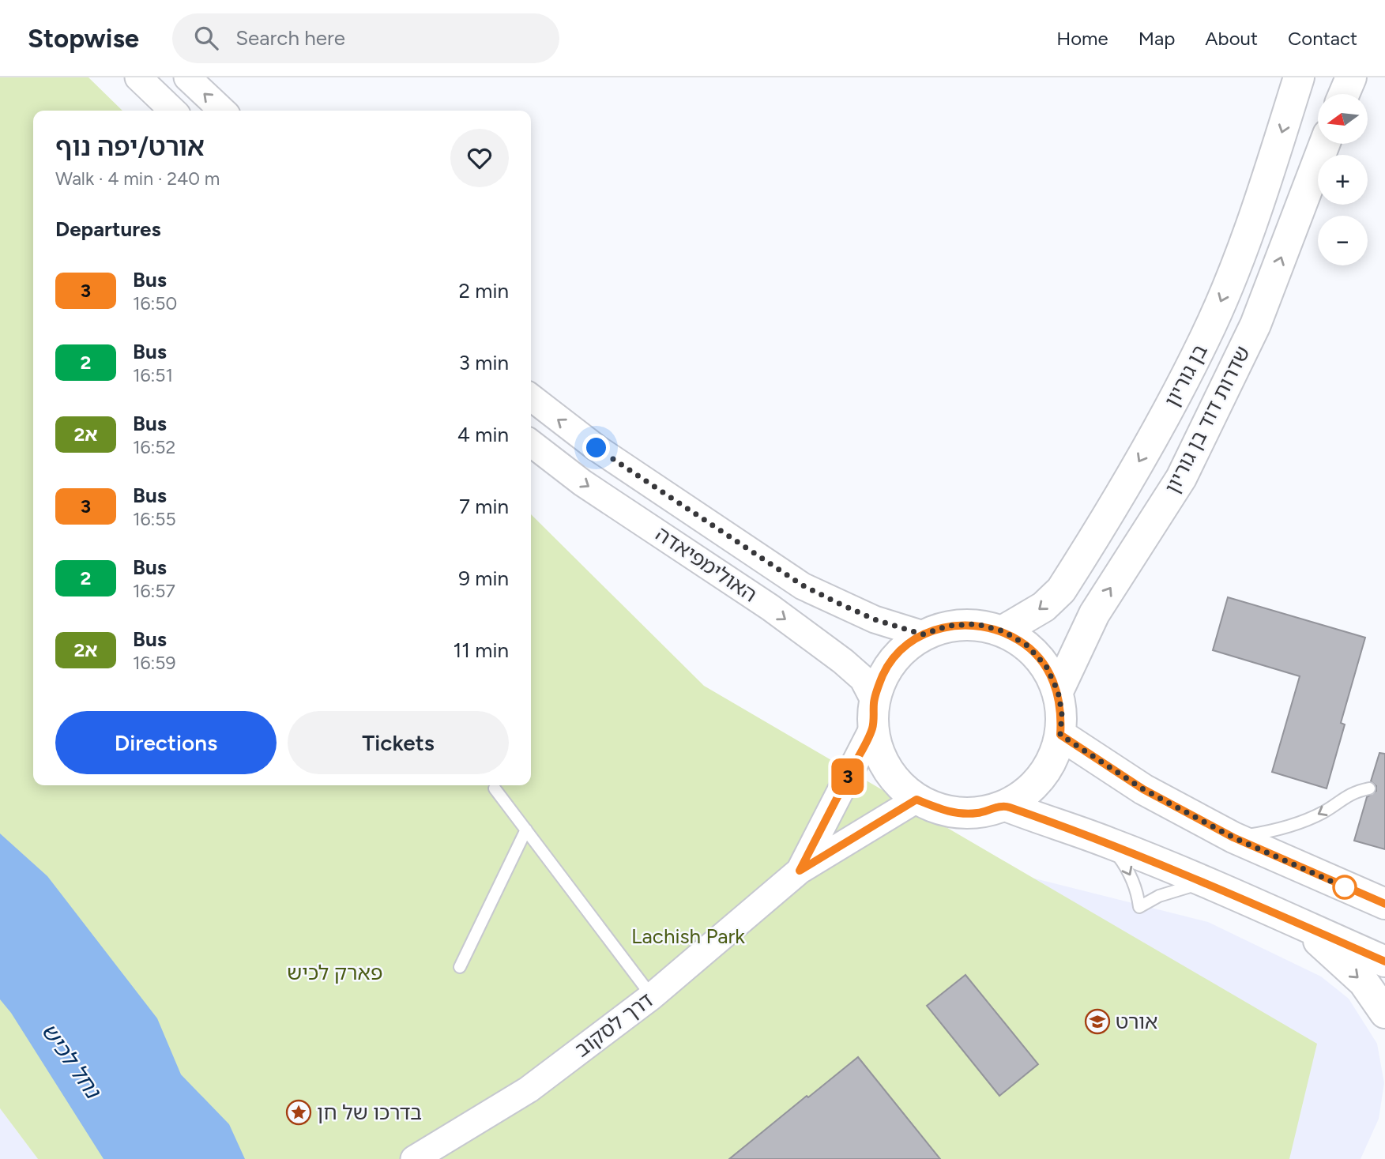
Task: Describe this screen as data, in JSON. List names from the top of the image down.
{
  "streets": {
    "main road": ["בן גוריון", "שדרות דוד בן גוריון"],
    "street": ["האולימפיאדה", "דרך לסקוב"]
  },
  "crossings": [
    ["בן גוריון", "שדרות דוד בן גוריון"],
    ["בן גוריון", "האולימפיאדה"],
    ["בן גוריון", "דרך לסקוב"],
    ["שדרות דוד בן גוריון", "האולימפיאדה"],
    ["שדרות דוד בן גוריון", "דרך לסקוב"],
    ["האולימפיאדה", "דרך לסקוב"]
  ],
  "one_way": ["בן גוריון", "שדרות דוד בן גוריון"],
  "water": ["נחל לכיש"],
  "parks": ["Lachish Park", "פארק לכיש"],
  "places": {
    "school or university": ["אורט"],
    "place": ["בדרכו של חן"]
  },
  "lines": ["bus line 3"],
  "north": "left",
  "page": {
    "header": "Stopwise",
    "search": "Search here",
    "nav": [
      "Home",
      "Map",
      "About",
      "Contact"
    ],
    "on_map": "3",
    "map_buttons": ["+", "−"],
    "heading": [
      ["אורט/יפה נוף", "Walk · 4 min · 240 m"],
      "Departures"
    ],
    "list": [
      {
        "mark": "3",
        "name": "Bus",
        "note": "16:50",
        "value": "2 min"
      },
      {
        "mark": "2",
        "name": "Bus",
        "note": "16:51",
        "value": "3 min"
      },
      {
        "mark": "2א",
        "name": "Bus",
        "note": "16:52",
        "value": "4 min"
      },
      {
        "mark": "3",
        "name": "Bus",
        "note": "16:55",
        "value": "7 min"
      },
      {
        "mark": "2",
        "name": "Bus",
        "note": "16:57",
        "value": "9 min"
      },
      {
        "mark": "2א",
        "name": "Bus",
        "note": "16:59",
        "value": "11 min"
      }
    ],
    "buttons": ["Directions", "Tickets"]
  }
}
